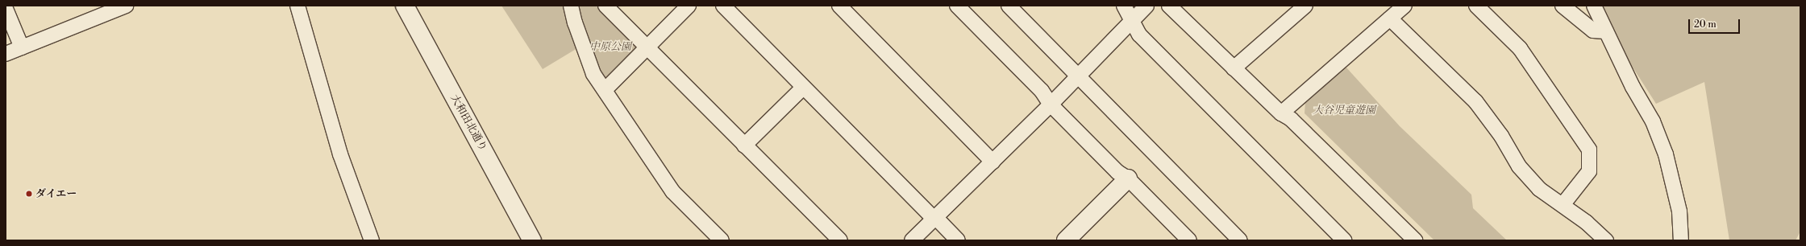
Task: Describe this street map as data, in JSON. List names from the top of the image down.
{
  "streets": {
    "street": ["大和田北通り"]
  },
  "parks": ["中原公園", "大谷児童遊園"],
  "places": ["ダイエー"],
  "scale_bar": "20 m"
}
